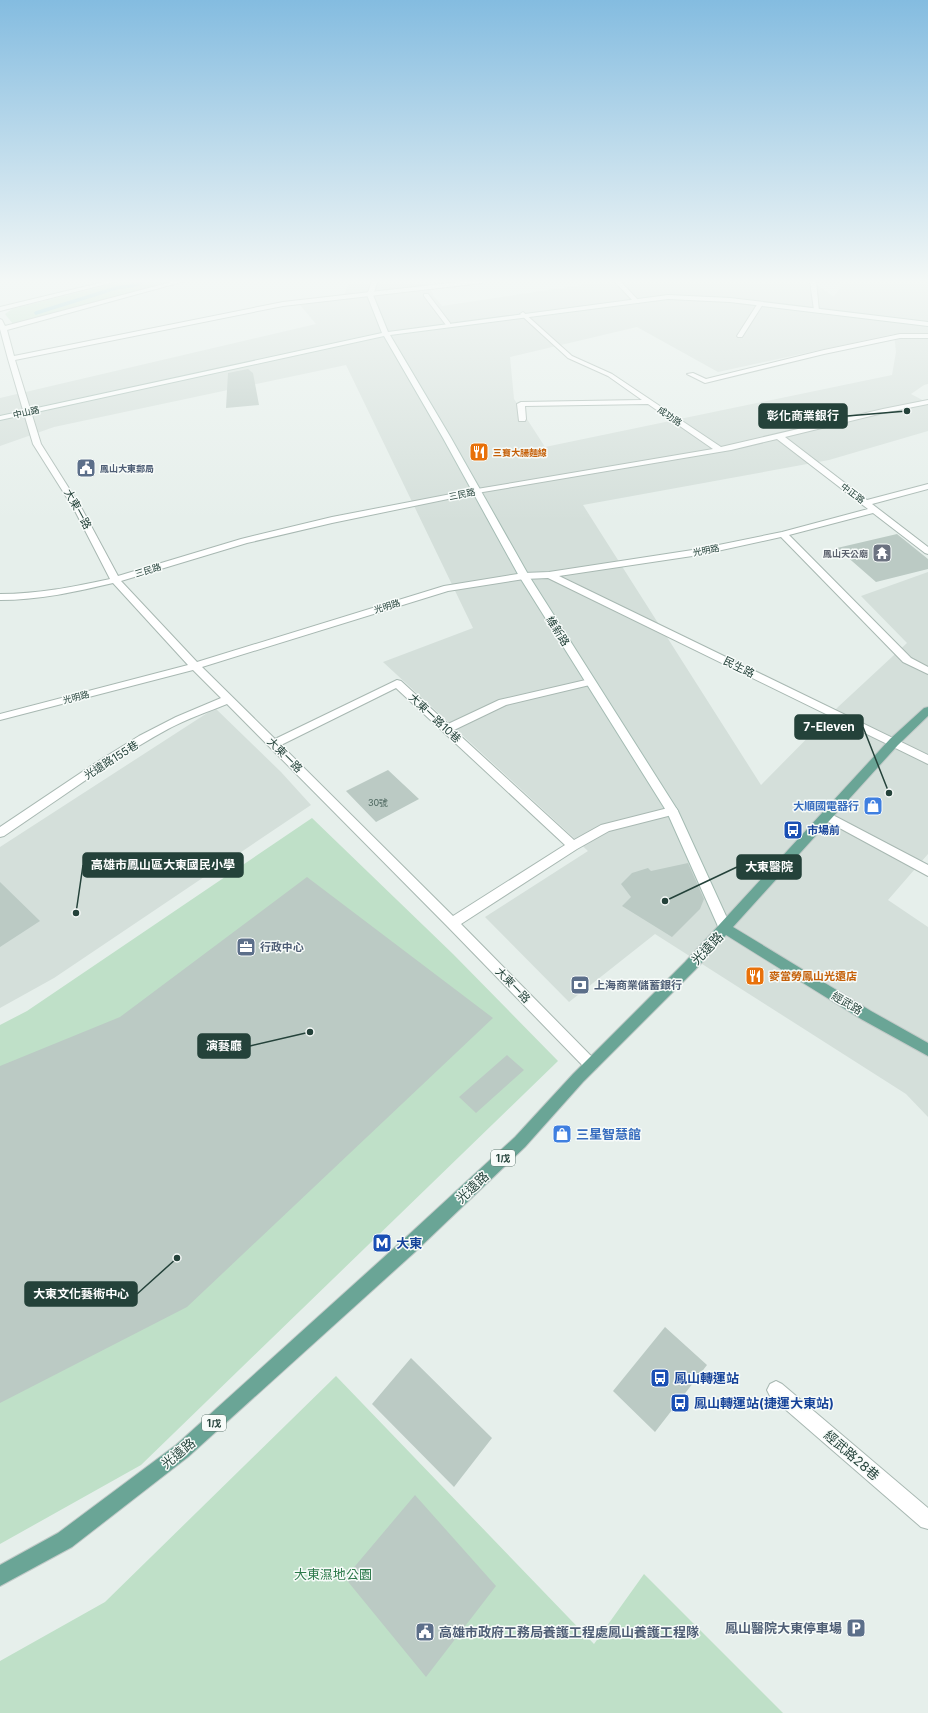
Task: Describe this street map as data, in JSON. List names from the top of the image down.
{
  "streets": {
    "main road": ["光遠路", "經武路", "1戊"],
    "street": [
      "中山路",
      "成功路",
      "中正路",
      "三民路",
      "大東一路",
      "光明路",
      "維新路",
      "民生路",
      "大東一路10巷",
      "光遠路155巷",
      "經武路28巷"
    ]
  },
  "crossings": [
    ["中山路", "大東一路"],
    ["成功路", "三民路"],
    ["中正路", "三民路"],
    ["中正路", "光明路"],
    ["三民路", "大東一路"],
    ["三民路", "維新路"],
    ["大東一路", "光明路"],
    ["大東一路", "大東一路10巷"],
    ["大東一路", "光遠路155巷"],
    ["大東一路", "光遠路"],
    ["光明路", "維新路"],
    ["光明路", "民生路"],
    ["維新路", "光遠路"],
    ["維新路", "經武路"],
    ["民生路", "光遠路"],
    ["光遠路", "經武路"]
  ],
  "parks": ["大東濕地公園"],
  "places": {
    "other": [
      "彰化商業銀行",
      "7-Eleven",
      "大東醫院",
      "高雄市鳳山區大東國民小學",
      "演藝廳",
      "大東文化藝術中心"
    ],
    "restaurant": ["三寶大腸麵線", "麥當勞鳳山光遠店"],
    "public building": ["鳳山大東郵局", "高雄市政府工務局養護工程處鳳山養護工程隊"],
    "temple": ["鳳山天公廟"],
    "shop": ["大順國電器行", "三星智慧館"],
    "bus stop": ["市場前", "鳳山轉運站", "鳳山轉運站(捷運大東站)"],
    "office": ["行政中心"],
    "bank": ["上海商業儲蓄銀行"],
    "metro station": ["大東"],
    "parking": ["鳳山醫院大東停車場"]
  },
  "house_numbers": ["30號"]
}
